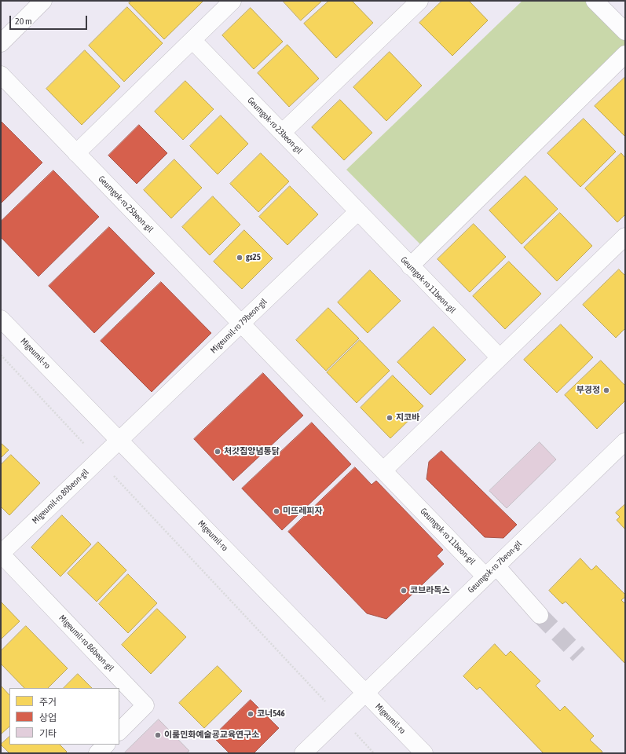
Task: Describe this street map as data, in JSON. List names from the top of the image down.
{
  "streets": {
    "street": [
      "Geumgok-ro 23beon-gil",
      "Geumgok-ro 25beon-gil",
      "Geumgok-ro 11beon-gil",
      "Migeumil-ro 79beon-gil",
      "Migeumil-ro",
      "Migeumil-ro 80beon-gil",
      "Geumgok-ro 7beon-gil",
      "Migeumil-ro 86beon-gil"
    ]
  },
  "crossings": [
    ["Geumgok-ro 23beon-gil", "Geumgok-ro 11beon-gil"],
    ["Geumgok-ro 23beon-gil", "Migeumil-ro 79beon-gil"],
    ["Geumgok-ro 25beon-gil", "Geumgok-ro 11beon-gil"],
    ["Geumgok-ro 25beon-gil", "Migeumil-ro 79beon-gil"],
    ["Geumgok-ro 11beon-gil", "Migeumil-ro 79beon-gil"],
    ["Geumgok-ro 11beon-gil", "Geumgok-ro 7beon-gil"],
    ["Migeumil-ro 79beon-gil", "Migeumil-ro"],
    ["Migeumil-ro 79beon-gil", "Migeumil-ro 80beon-gil"],
    ["Migeumil-ro", "Migeumil-ro 80beon-gil"],
    ["Migeumil-ro", "Geumgok-ro 7beon-gil"],
    ["Migeumil-ro 80beon-gil", "Migeumil-ro 86beon-gil"]
  ],
  "places": [
    "gs25",
    "부경정",
    "지코바",
    "처갓집양념통닭",
    "미뜨레피자",
    "코브라독스",
    "코너546",
    "이룸민화예술굥교육연구소"
  ],
  "legend": ["주거", "상업", "기타"],
  "scale_bar": "20 m"
}
